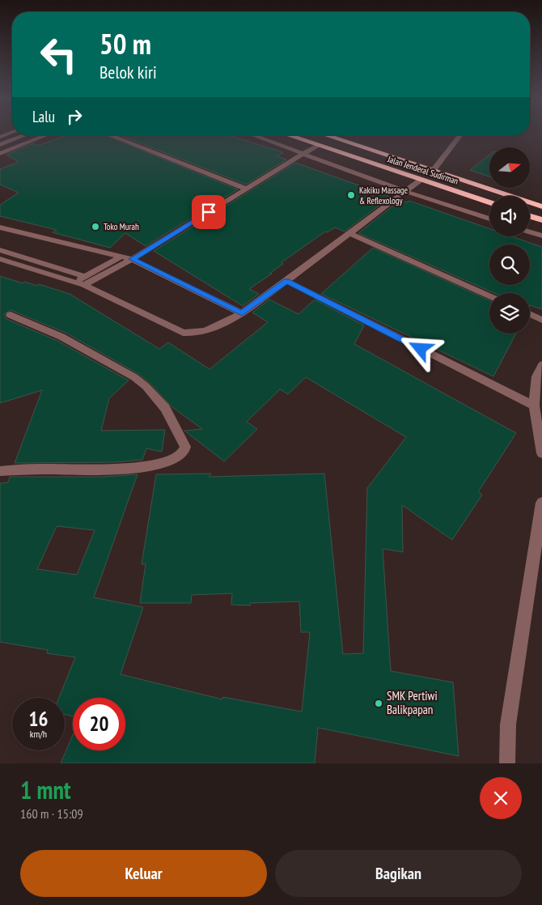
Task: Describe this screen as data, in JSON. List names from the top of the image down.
{
  "streets": {
    "highway": ["Jalan Jenderal Sudirman"]
  },
  "places": ["Kakiku Massage & Reflexology", "Toko Murah", "SMK Pertiwi Balikpapan"],
  "north": "right",
  "page": {
    "turn": ["50 m", "Belok kiri"],
    "then": "Lalu",
    "speed": "16 km/h",
    "limit": "20",
    "heading": ["1 mnt", "160 m · 15:09"],
    "buttons": ["Keluar", "Bagikan"]
  }
}
